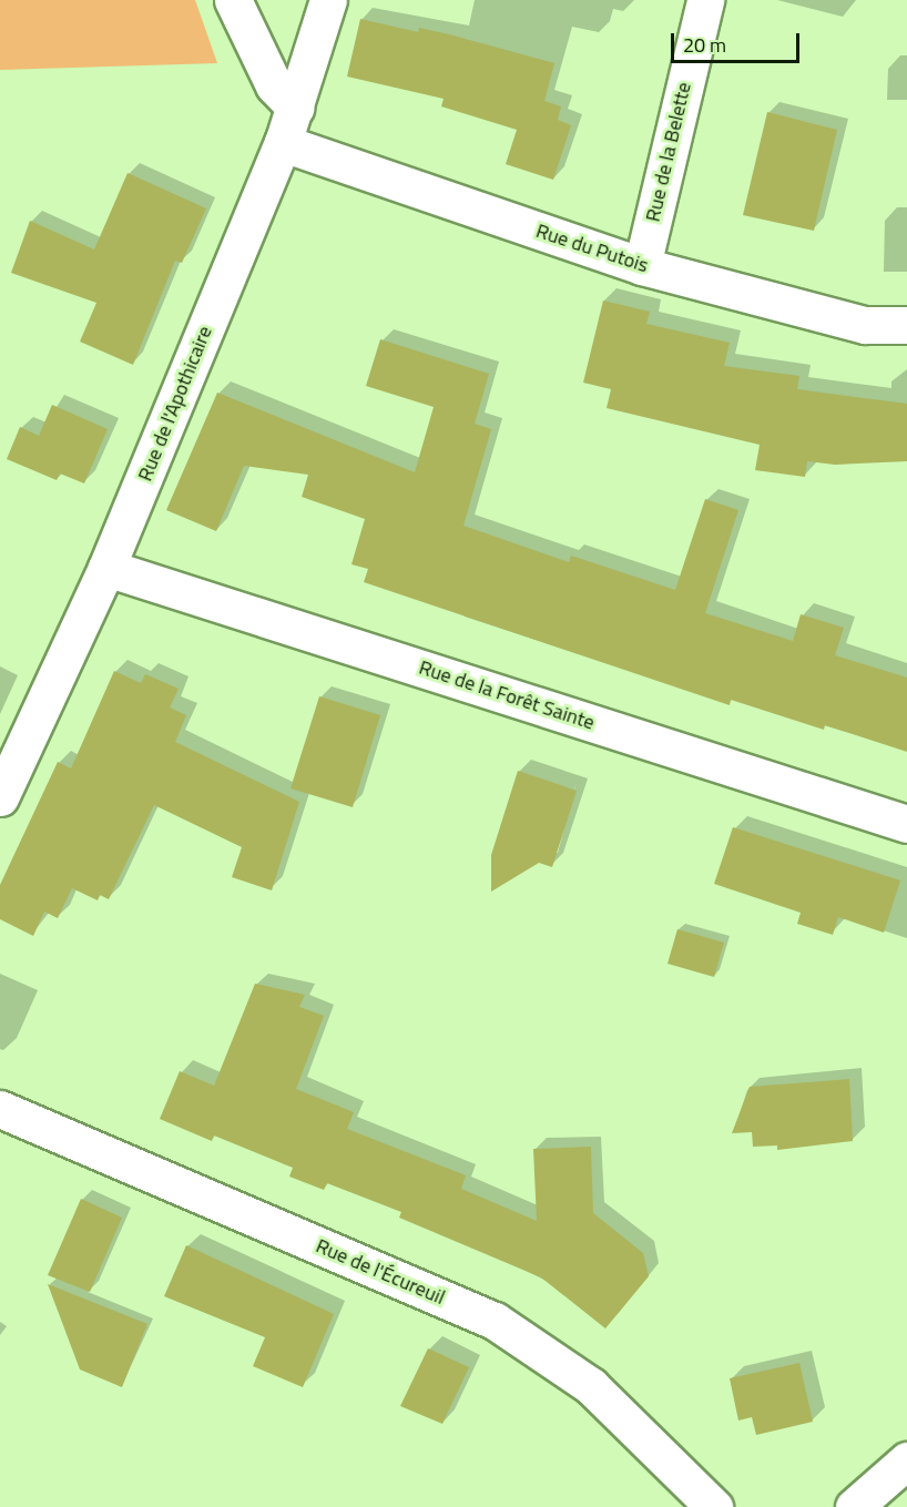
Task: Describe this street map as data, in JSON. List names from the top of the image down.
{
  "streets": {
    "street": [
      "Rue de la Belette",
      "Rue du Putois",
      "Rue de l'Apothicaire",
      "Rue de la Forêt Sainte",
      "Rue de l'Écureuil"
    ]
  },
  "crossings": [
    ["Rue de la Belette", "Rue du Putois"],
    ["Rue du Putois", "Rue de l'Apothicaire"],
    ["Rue de l'Apothicaire", "Rue de la Forêt Sainte"]
  ],
  "scale_bar": "20 m"
}
